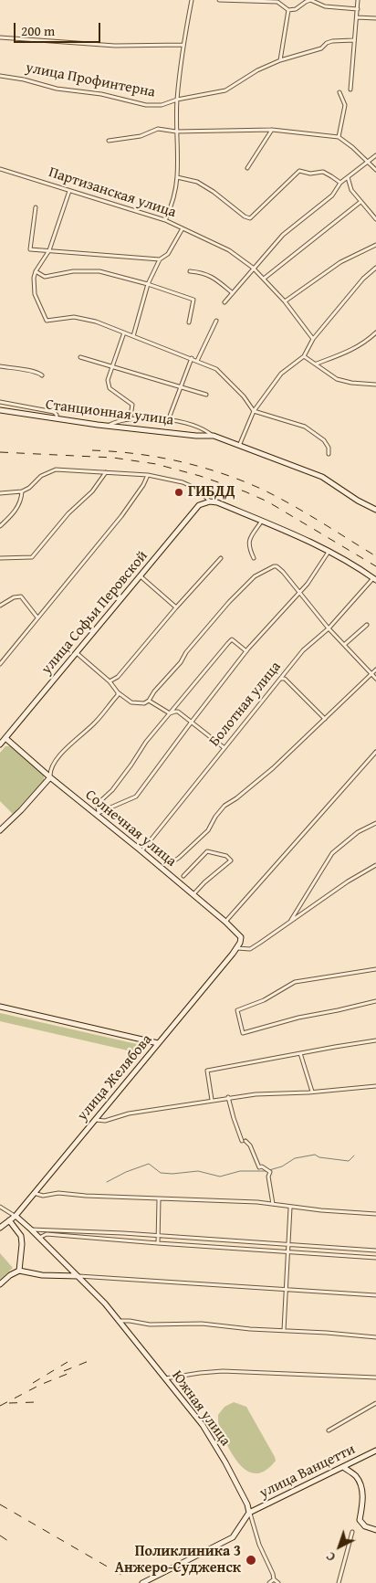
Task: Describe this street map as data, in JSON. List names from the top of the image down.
{
  "streets": {
    "street": [
      "улица Профинтерна",
      "Партизанская улица",
      "Станционная улица",
      "улица Софьи Перовской",
      "Болотная улица",
      "Солнечная улица",
      "улица Желябова",
      "Южная улица",
      "улица Ванцетти"
    ]
  },
  "crossings": [
    ["улица Софьи Перовской", "Солнечная улица"],
    ["Болотная улица", "Солнечная улица"],
    ["Солнечная улица", "улица Желябова"],
    ["улица Желябова", "Южная улица"],
    ["Южная улица", "улица Ванцетти"]
  ],
  "places": ["ГИБДД", "Поликлиника 3 Анжеро-Судженск"],
  "scale_bar": "200 m",
  "north": "bottom left"
}
